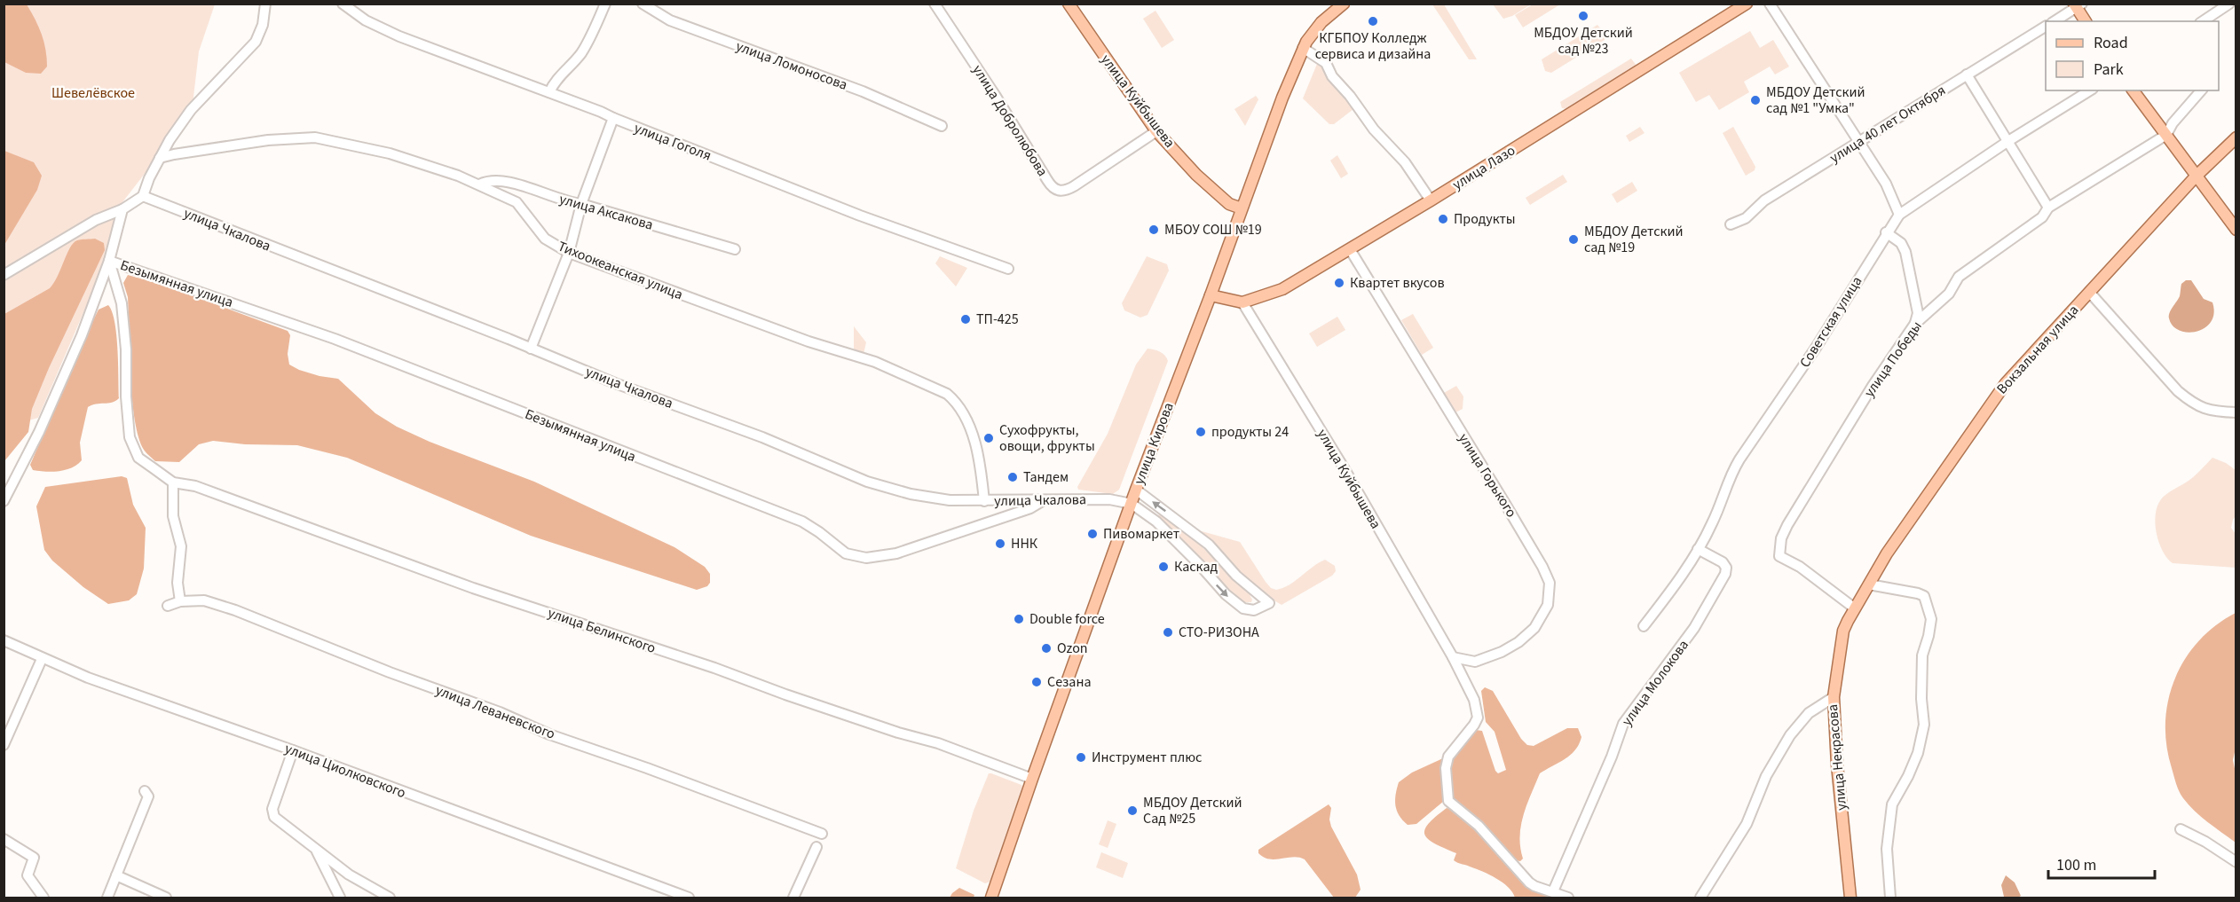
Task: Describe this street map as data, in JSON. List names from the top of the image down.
{
  "streets": {
    "main road": [
      "улица Куйбышева",
      "улица Лазо",
      "Вокзальная улица",
      "улица Кирова",
      "улица Некрасова"
    ],
    "street": [
      "улица Ломоносова",
      "улица Добролюбова",
      "улица 40 лет Октября",
      "улица Гоголя",
      "улица Аксакова",
      "улица Чкалова",
      "Тихоокеанская улица",
      "Безымянная улица",
      "Советская улица",
      "улица Победы",
      "улица Горького",
      "улица Белинского",
      "улица Молокова",
      "улица Леваневского",
      "улица Циолковского"
    ]
  },
  "crossings": [
    ["улица Куйбышева", "улица Добролюбова"],
    ["улица Куйбышева", "улица Лазо"],
    ["улица Куйбышева", "улица Кирова"],
    ["улица Куйбышева", "улица Горького"],
    ["улица Лазо", "улица Горького"],
    ["улица Аксакова", "Тихоокеанская улица"],
    ["улица Чкалова", "Тихоокеанская улица"],
    ["улица Чкалова", "Безымянная улица"],
    ["улица Чкалова", "улица Кирова"],
    ["Советская улица", "улица Молокова"],
    ["Вокзальная улица", "улица Победы"],
    ["Вокзальная улица", "улица Некрасова"],
    ["улица Кирова", "улица Белинского"]
  ],
  "parks": ["Шевелёвское"],
  "places": [
    "МБДОУ Детский сад №23",
    "КГБПОУ Колледж сервиса и дизайна",
    "МБДОУ Детский сад №1 \"Умка\"",
    "Продукты",
    "МБОУ СОШ №19",
    "МБДОУ Детский сад №19",
    "Квартет вкусов",
    "ТП-425",
    "продукты 24",
    "Сухофрукты, овощи, фрукты",
    "Тандем",
    "Пивомаркет",
    "ННК",
    "Каскад",
    "Double force",
    "СТО-РИЗОНА",
    "Ozon",
    "Сезана",
    "Инструмент плюс",
    "МБДОУ Детский Сад №25"
  ],
  "legend": ["Road", "Park"],
  "scale_bar": "100 m"
}
